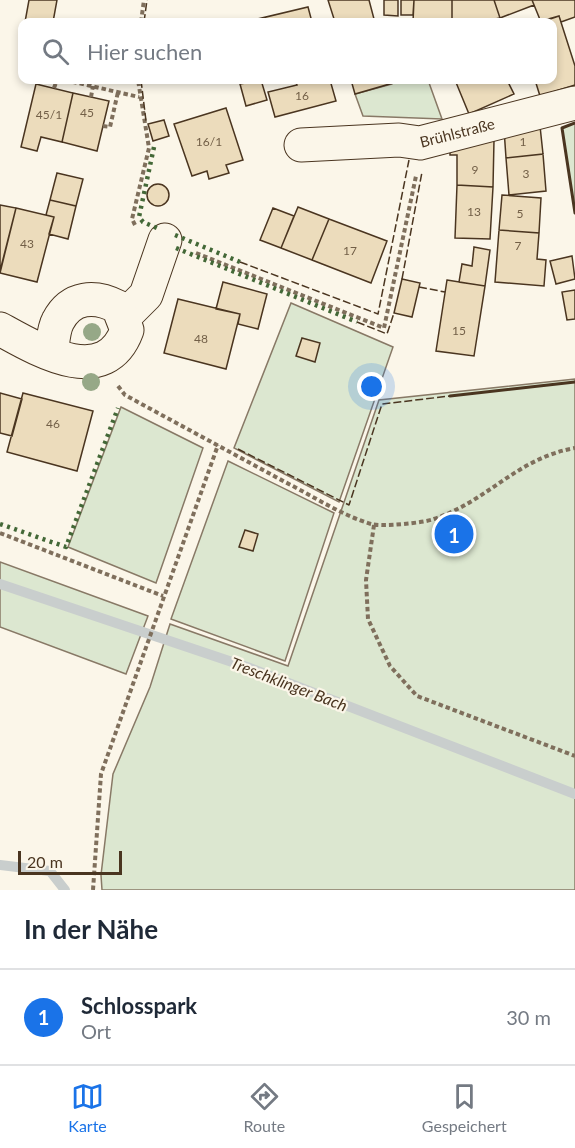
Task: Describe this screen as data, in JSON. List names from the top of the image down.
{
  "streets": {
    "street": ["Brühlstraße"]
  },
  "water": ["Treschklinger Bach"],
  "house_numbers": [
    "16",
    "45",
    "45/1",
    "16/1",
    "1",
    "9",
    "3",
    "13",
    "5",
    "43",
    "7",
    "17",
    "15",
    "48",
    "46"
  ],
  "scale_bar": "20 m",
  "page": {
    "search": "Hier suchen",
    "pins": "1",
    "scale": "20 m",
    "heading": "In der Nähe",
    "list": [
      {
        "mark": "1",
        "name": "Schlosspark",
        "note": "Ort",
        "value": "30 m"
      }
    ],
    "nav": ["Karte", "Route", "Gespeichert"]
  }
}
